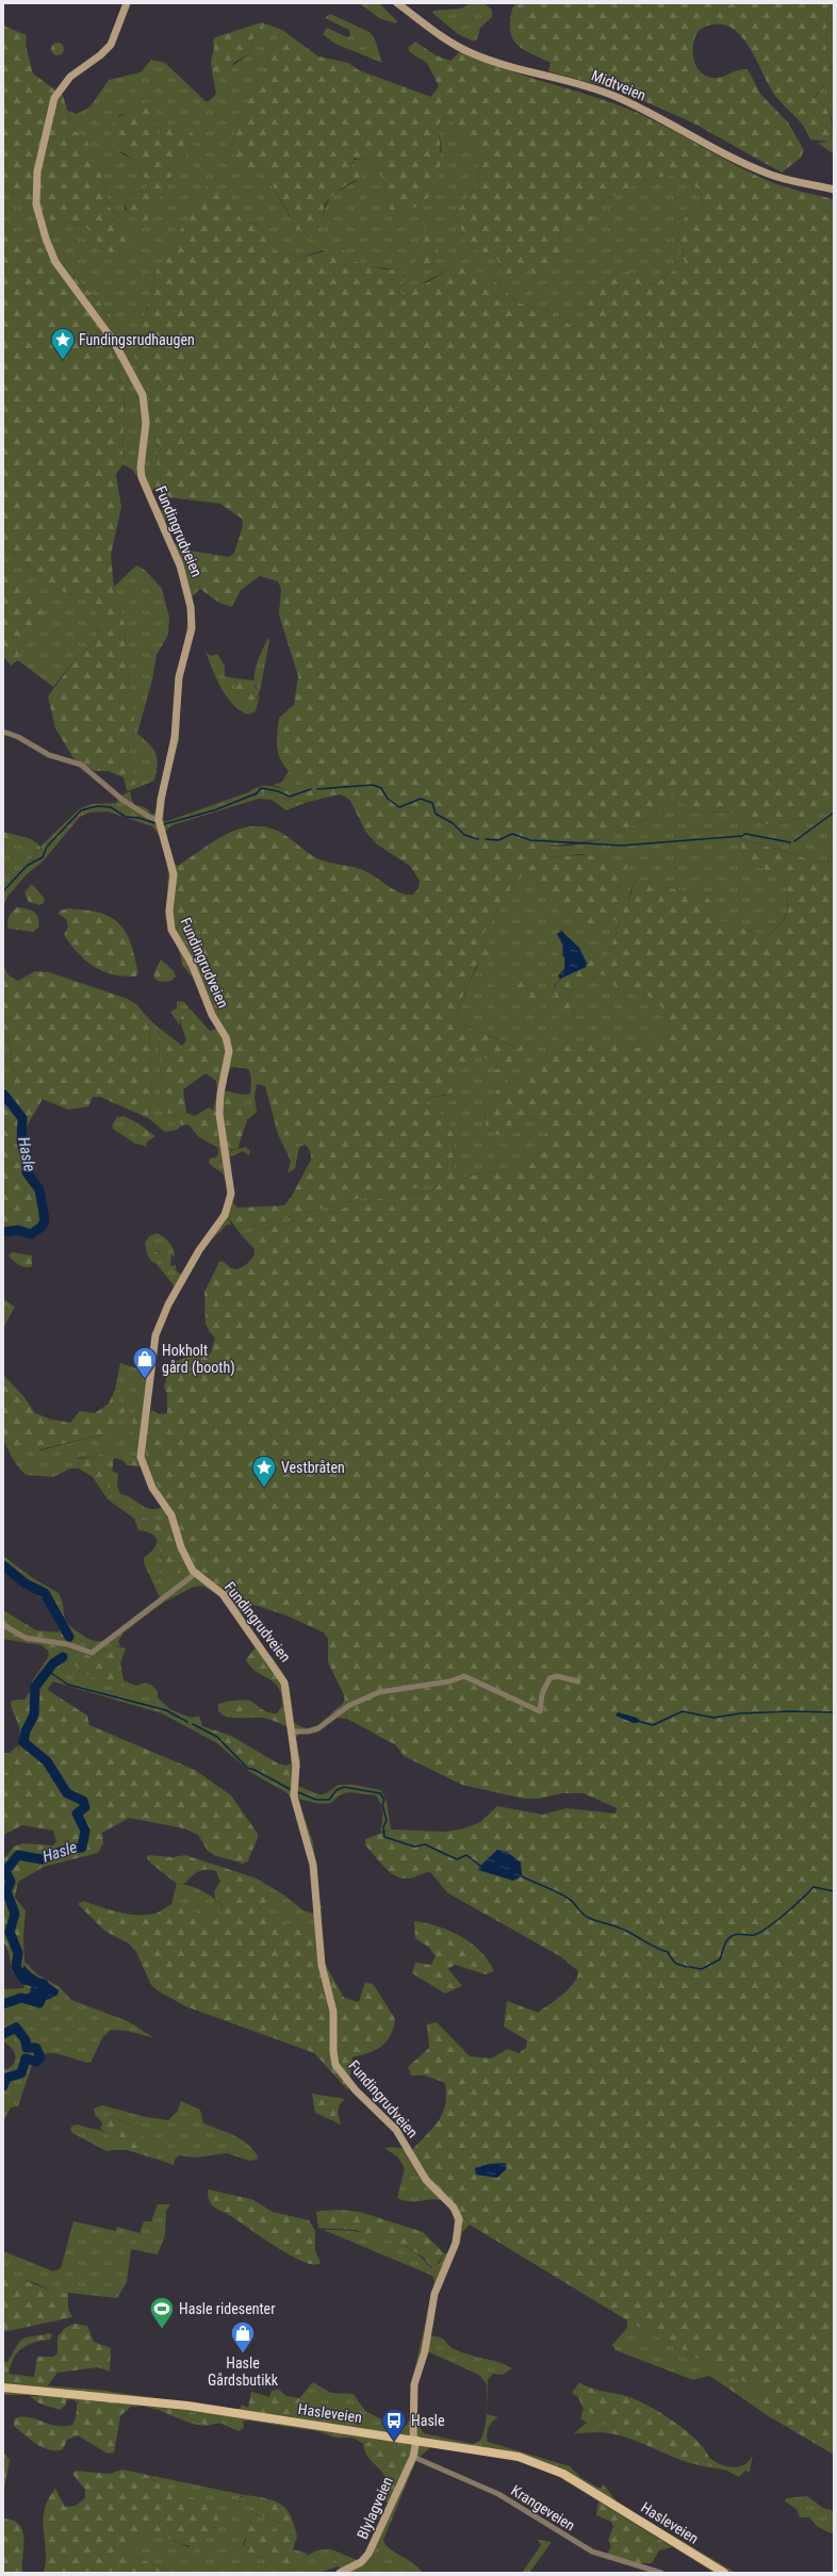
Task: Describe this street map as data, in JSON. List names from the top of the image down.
{
  "streets": {
    "main road": ["Hasleveien"],
    "street": [
      "Midtveien",
      "Fundingrudveien",
      "Blylagveien",
      "Krangeveien"
    ]
  },
  "crossings": [
    ["Fundingrudveien", "Hasleveien"],
    ["Fundingrudveien", "Blylagveien"],
    ["Hasleveien", "Blylagveien"],
    ["Blylagveien", "Krangeveien"]
  ],
  "water": ["Hasle"],
  "places": {
    "place": ["Fundingsrudhaugen", "Vestbråten"],
    "shop": ["Hokholt gård (booth)", "Hasle Gårdsbutikk"],
    "sports": ["Hasle ridesenter"],
    "bus stop": ["Hasle"]
  }
}
